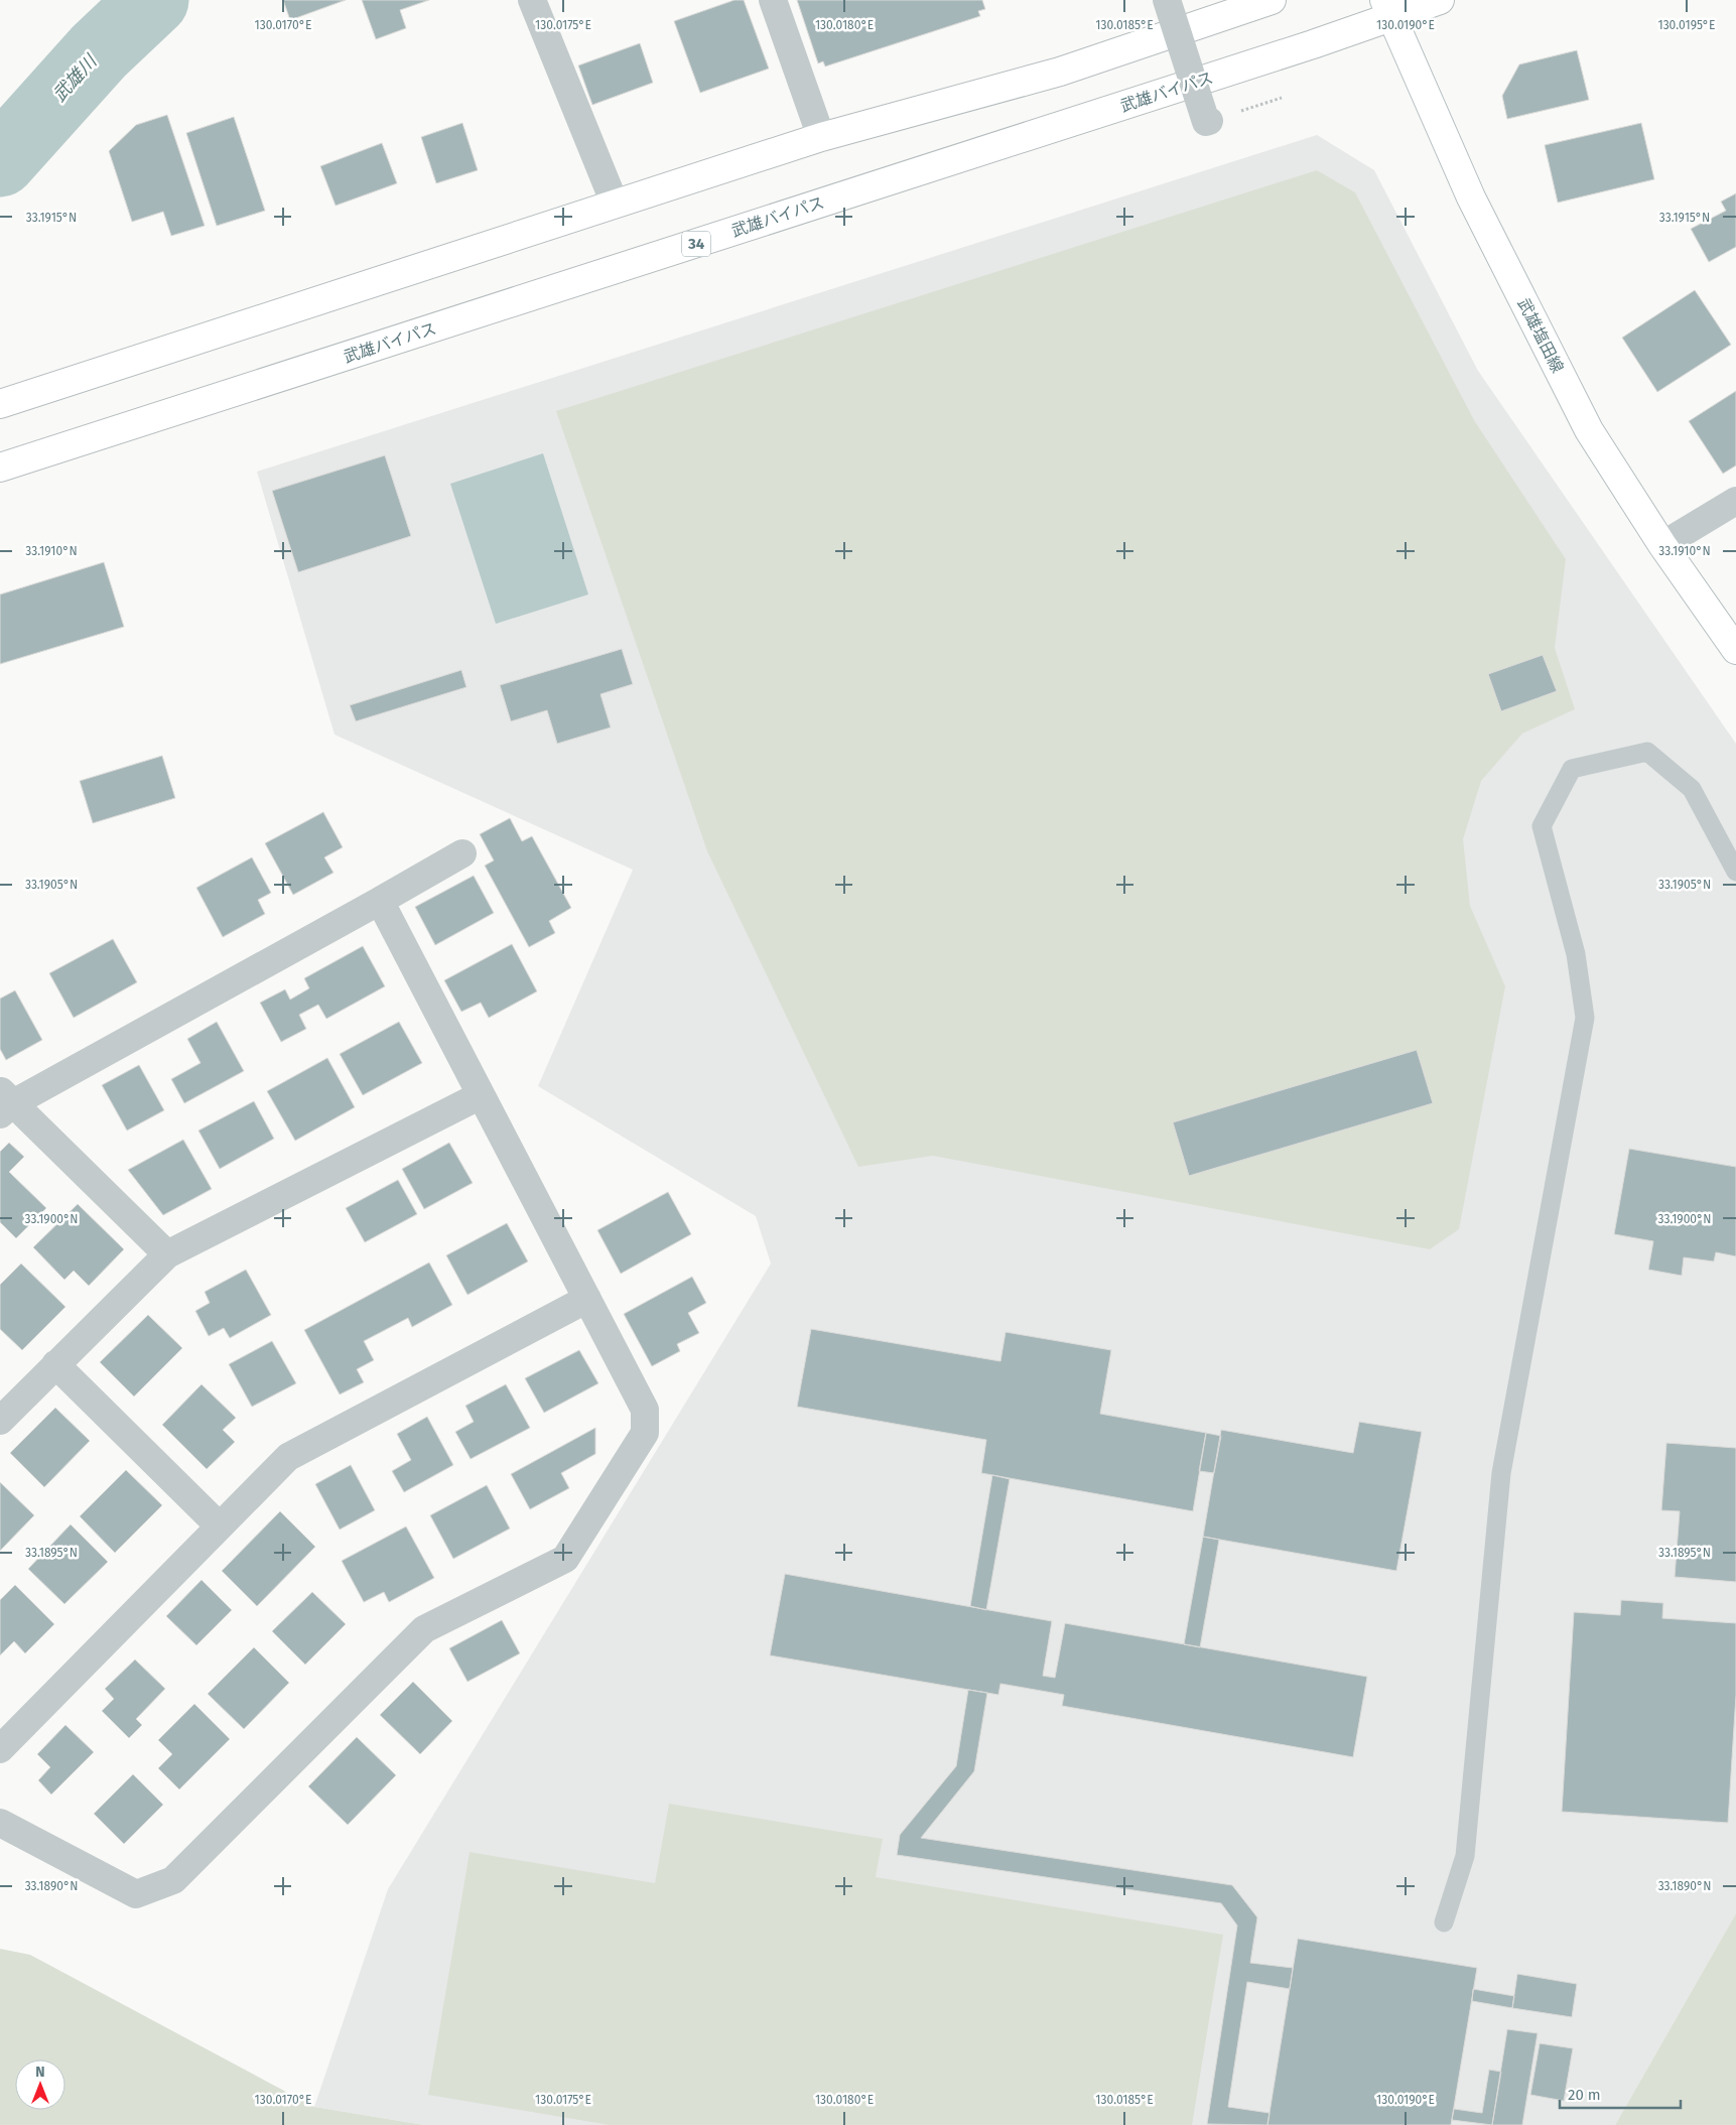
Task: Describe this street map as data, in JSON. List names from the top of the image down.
{
  "streets": {
    "main road": ["武雄バイパス", "34", "武雄塩田線"]
  },
  "crossings": [
    ["武雄バイパス", "武雄塩田線"]
  ],
  "water": ["武雄川"],
  "scale_bar": "20 m",
  "north": "top",
  "coordinates": [
    "130.0170°E",
    "130.0175°E",
    "130.0180°E",
    "130.0185°E",
    "130.0190°E",
    "130.0195°E",
    "33.1915°N",
    "33.1910°N",
    "33.1905°N",
    "33.1900°N",
    "33.1895°N",
    "33.1890°N"
  ]
}
